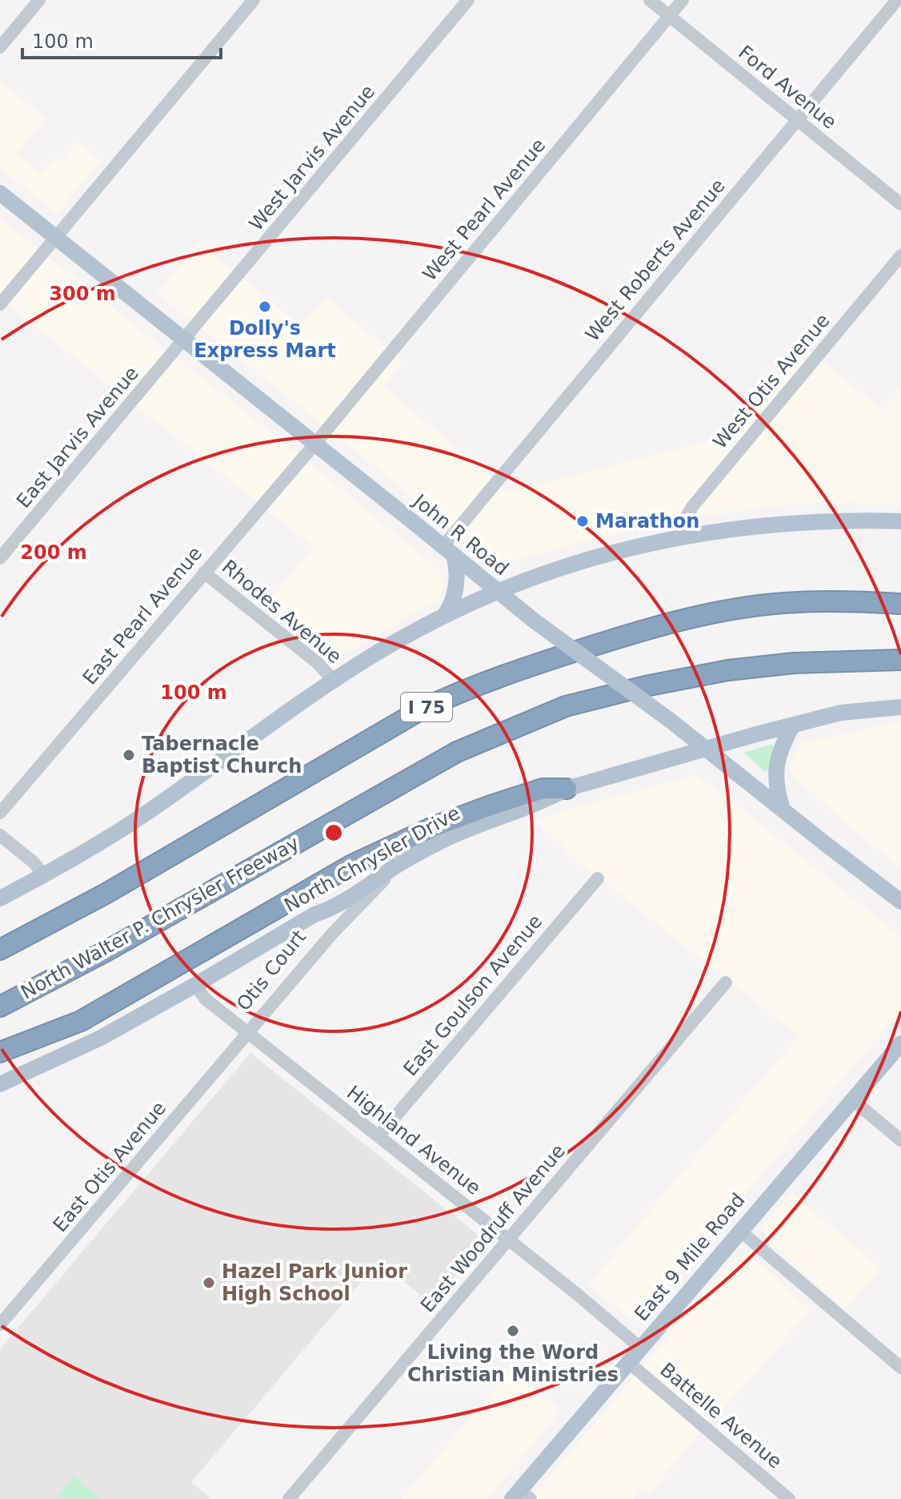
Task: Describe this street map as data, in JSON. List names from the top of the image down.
{
  "streets": {
    "highway": ["I 75", "North Walter P. Chrysler Freeway"],
    "main road": ["John R Road", "North Chrysler Drive", "East 9 Mile Road"],
    "street": [
      "Ford Avenue",
      "West Jarvis Avenue",
      "West Pearl Avenue",
      "West Roberts Avenue",
      "West Otis Avenue",
      "East Jarvis Avenue",
      "Rhodes Avenue",
      "East Pearl Avenue",
      "Otis Court",
      "East Goulson Avenue",
      "Highland Avenue",
      "East Otis Avenue",
      "East Woodruff Avenue",
      "Battelle Avenue"
    ]
  },
  "crossings": [
    ["Ford Avenue", "West Pearl Avenue"],
    ["Ford Avenue", "West Roberts Avenue"],
    ["West Jarvis Avenue", "East Jarvis Avenue"],
    ["West Jarvis Avenue", "John R Road"],
    ["West Pearl Avenue", "John R Road"],
    ["West Pearl Avenue", "East Pearl Avenue"],
    ["West Roberts Avenue", "John R Road"],
    ["East Jarvis Avenue", "John R Road"],
    ["John R Road", "East Pearl Avenue"],
    ["John R Road", "North Chrysler Drive"],
    ["Rhodes Avenue", "East Pearl Avenue"],
    ["North Chrysler Drive", "Otis Court"],
    ["North Chrysler Drive", "Highland Avenue"],
    ["Otis Court", "Highland Avenue"],
    ["Otis Court", "East Otis Avenue"],
    ["East Goulson Avenue", "Highland Avenue"],
    ["Highland Avenue", "East Otis Avenue"],
    ["Highland Avenue", "East Woodruff Avenue"],
    ["Highland Avenue", "East 9 Mile Road"],
    ["East 9 Mile Road", "Battelle Avenue"]
  ],
  "places": [
    "Dolly's Express Mart",
    "Marathon",
    "Tabernacle Baptist Church",
    "Hazel Park Junior High School",
    "Living the Word Christian Ministries"
  ],
  "scale_bar": "100 m",
  "rings": ["300 m", "200 m", "100 m"]
}
